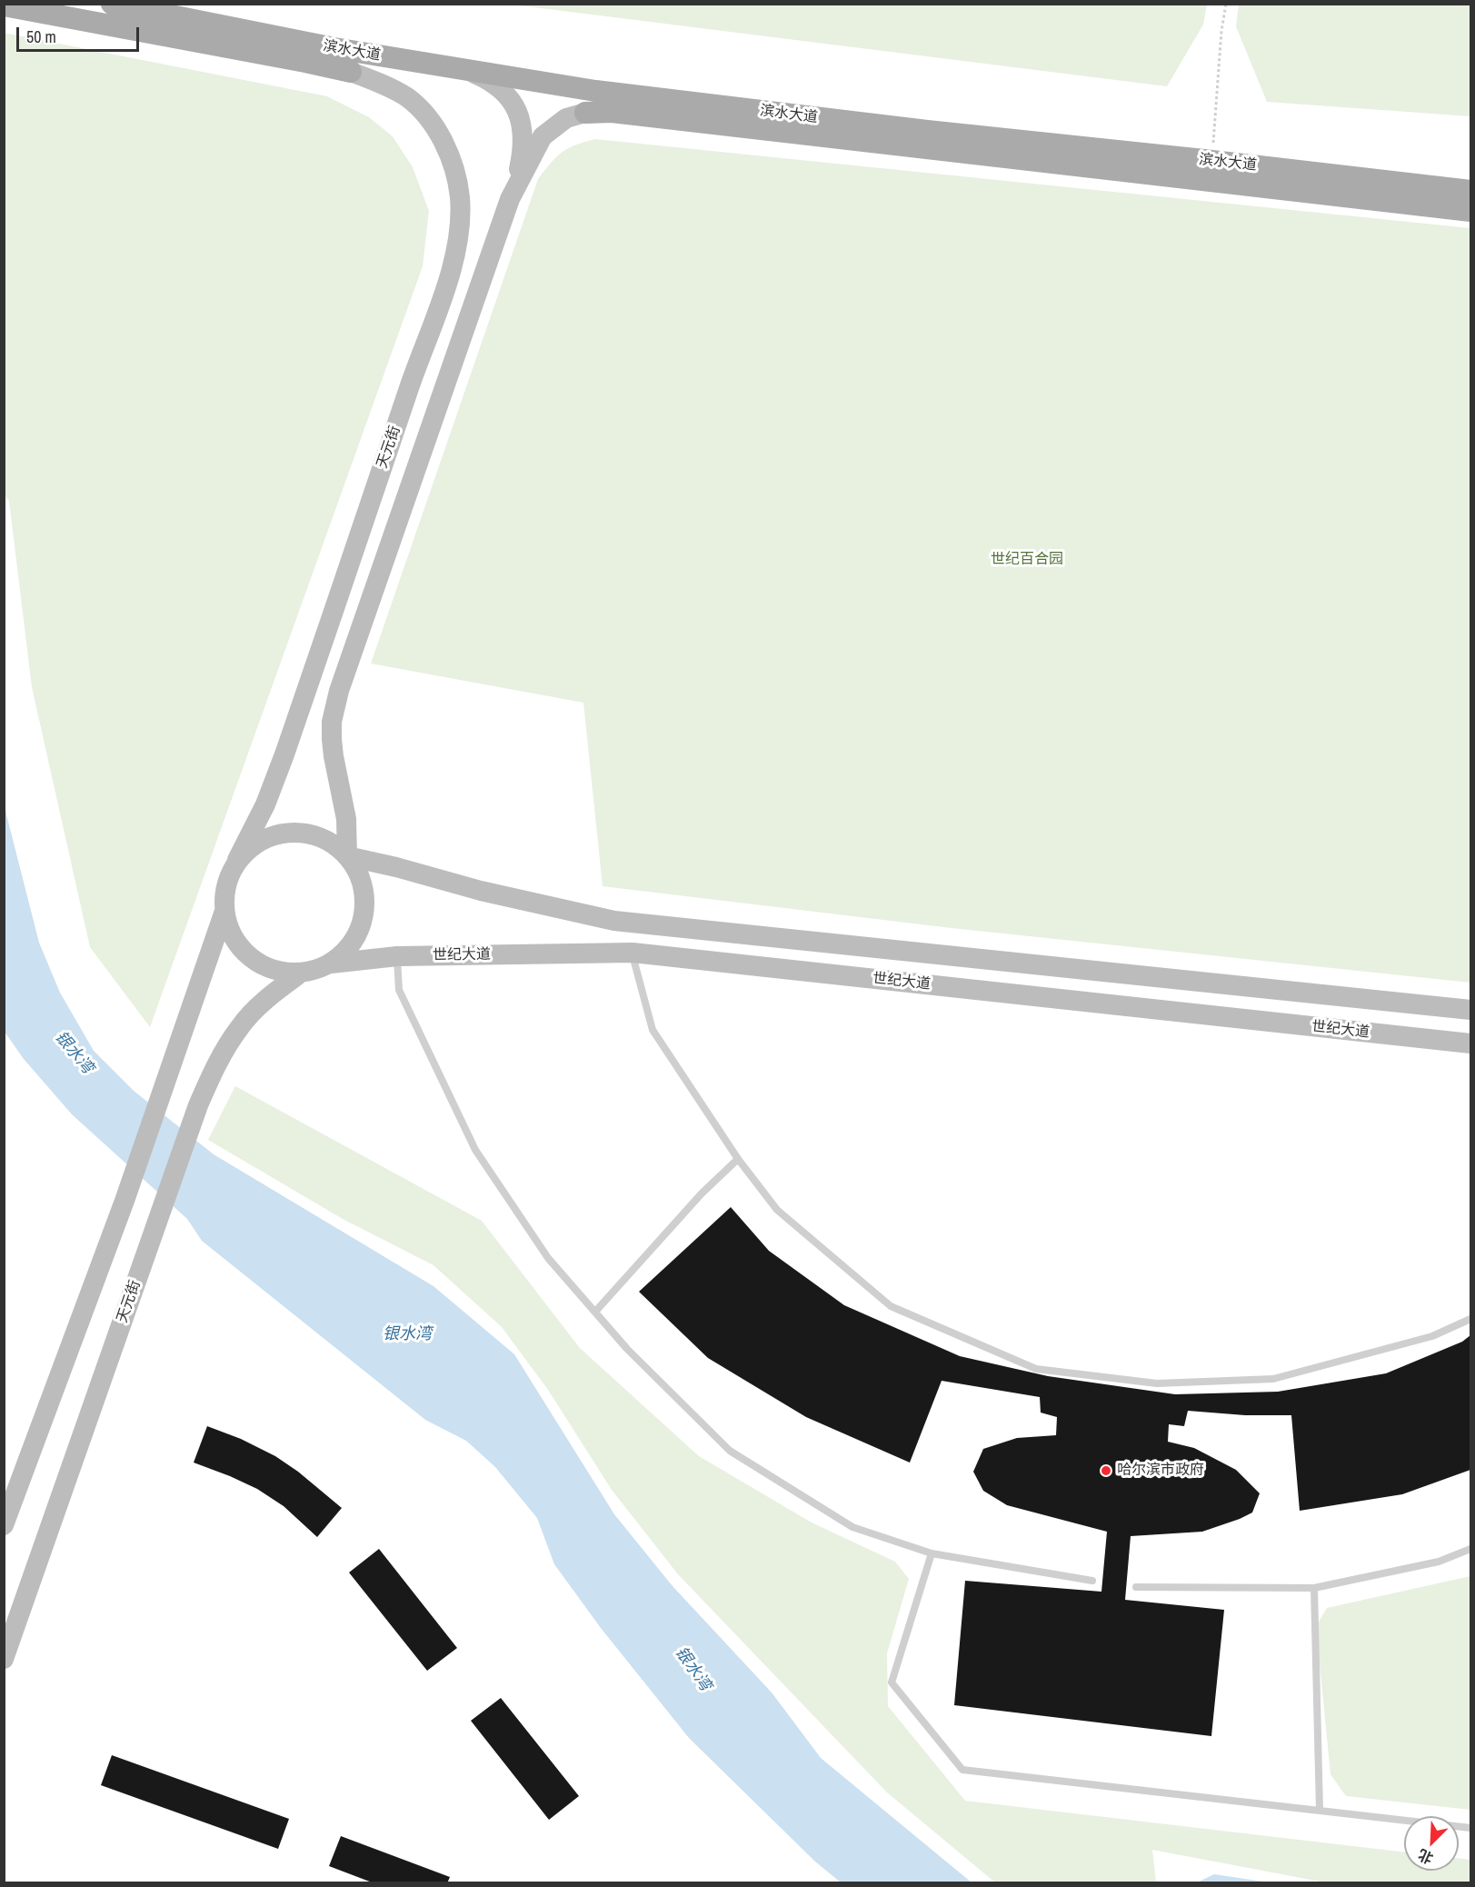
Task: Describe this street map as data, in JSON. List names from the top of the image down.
{
  "streets": {
    "main road": ["滨水大道", "天元街", "世纪大道"]
  },
  "crossings": [
    ["滨水大道", "天元街"],
    ["天元街", "世纪大道"]
  ],
  "water": ["银水湾"],
  "parks": ["世纪百合园"],
  "places": ["哈尔滨市政府"],
  "scale_bar": "50 m",
  "north": "bottom left"
}
